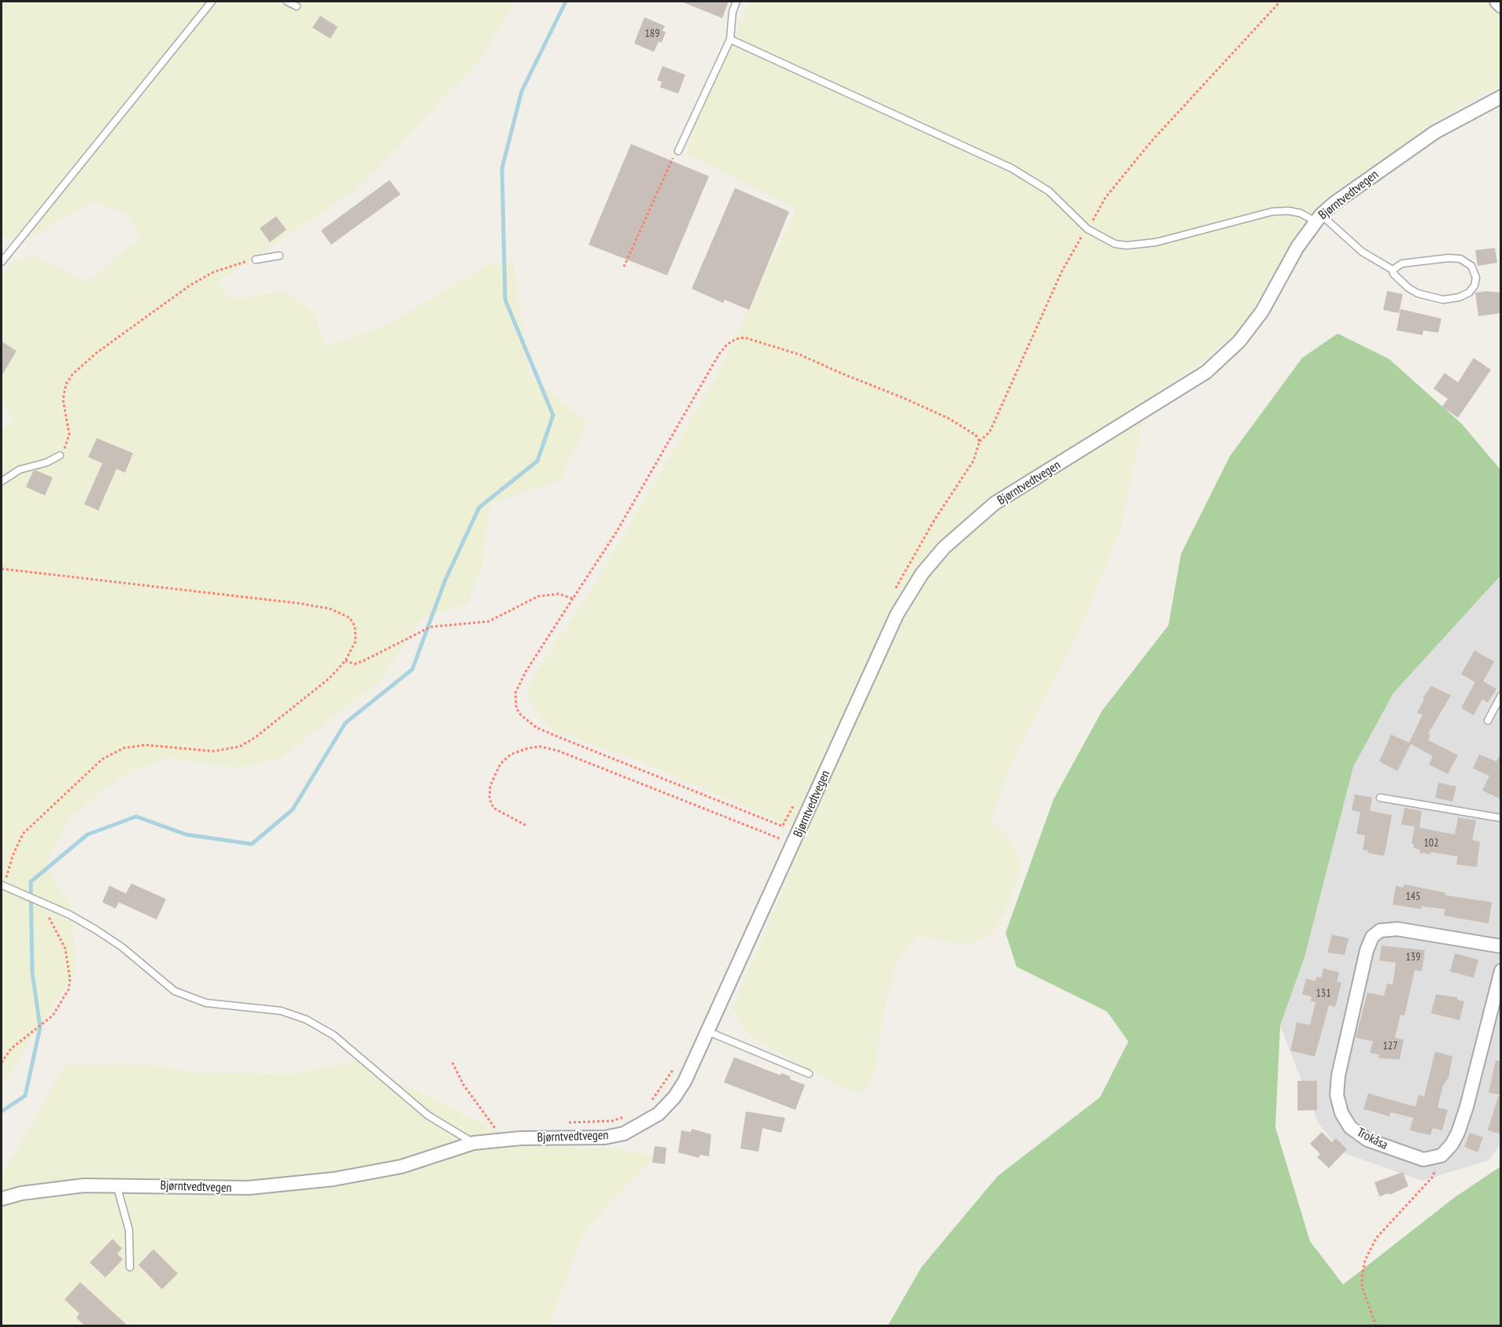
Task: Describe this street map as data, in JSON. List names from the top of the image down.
{
  "streets": {
    "street": ["Bjørntvedtvegen", "Trokåsa"]
  },
  "house_numbers": [
    "189",
    "102",
    "145",
    "139",
    "131",
    "127"
  ]
}
